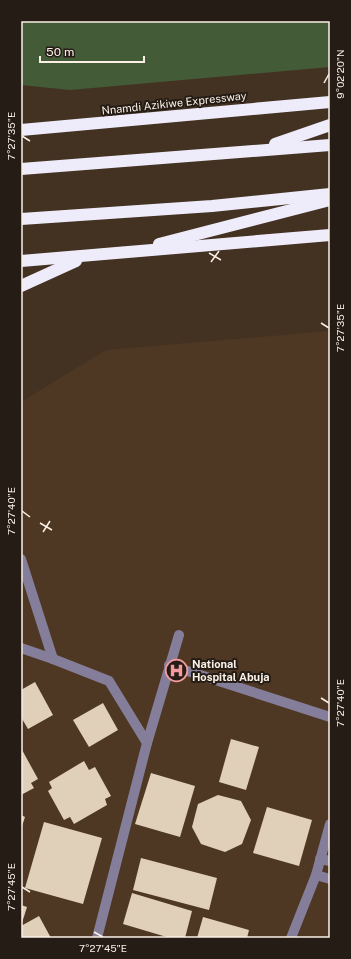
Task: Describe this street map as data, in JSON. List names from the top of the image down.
{
  "streets": {
    "highway": ["Nnamdi Azikiwe Expressway"]
  },
  "places": {
    "hospital": ["National Hospital Abuja"]
  },
  "scale_bar": "50 m",
  "coordinates": [
    "9°02'20\"N",
    "7°27'35\"E",
    "7°27'40\"E",
    "7°27'45\"E"
  ]
}
